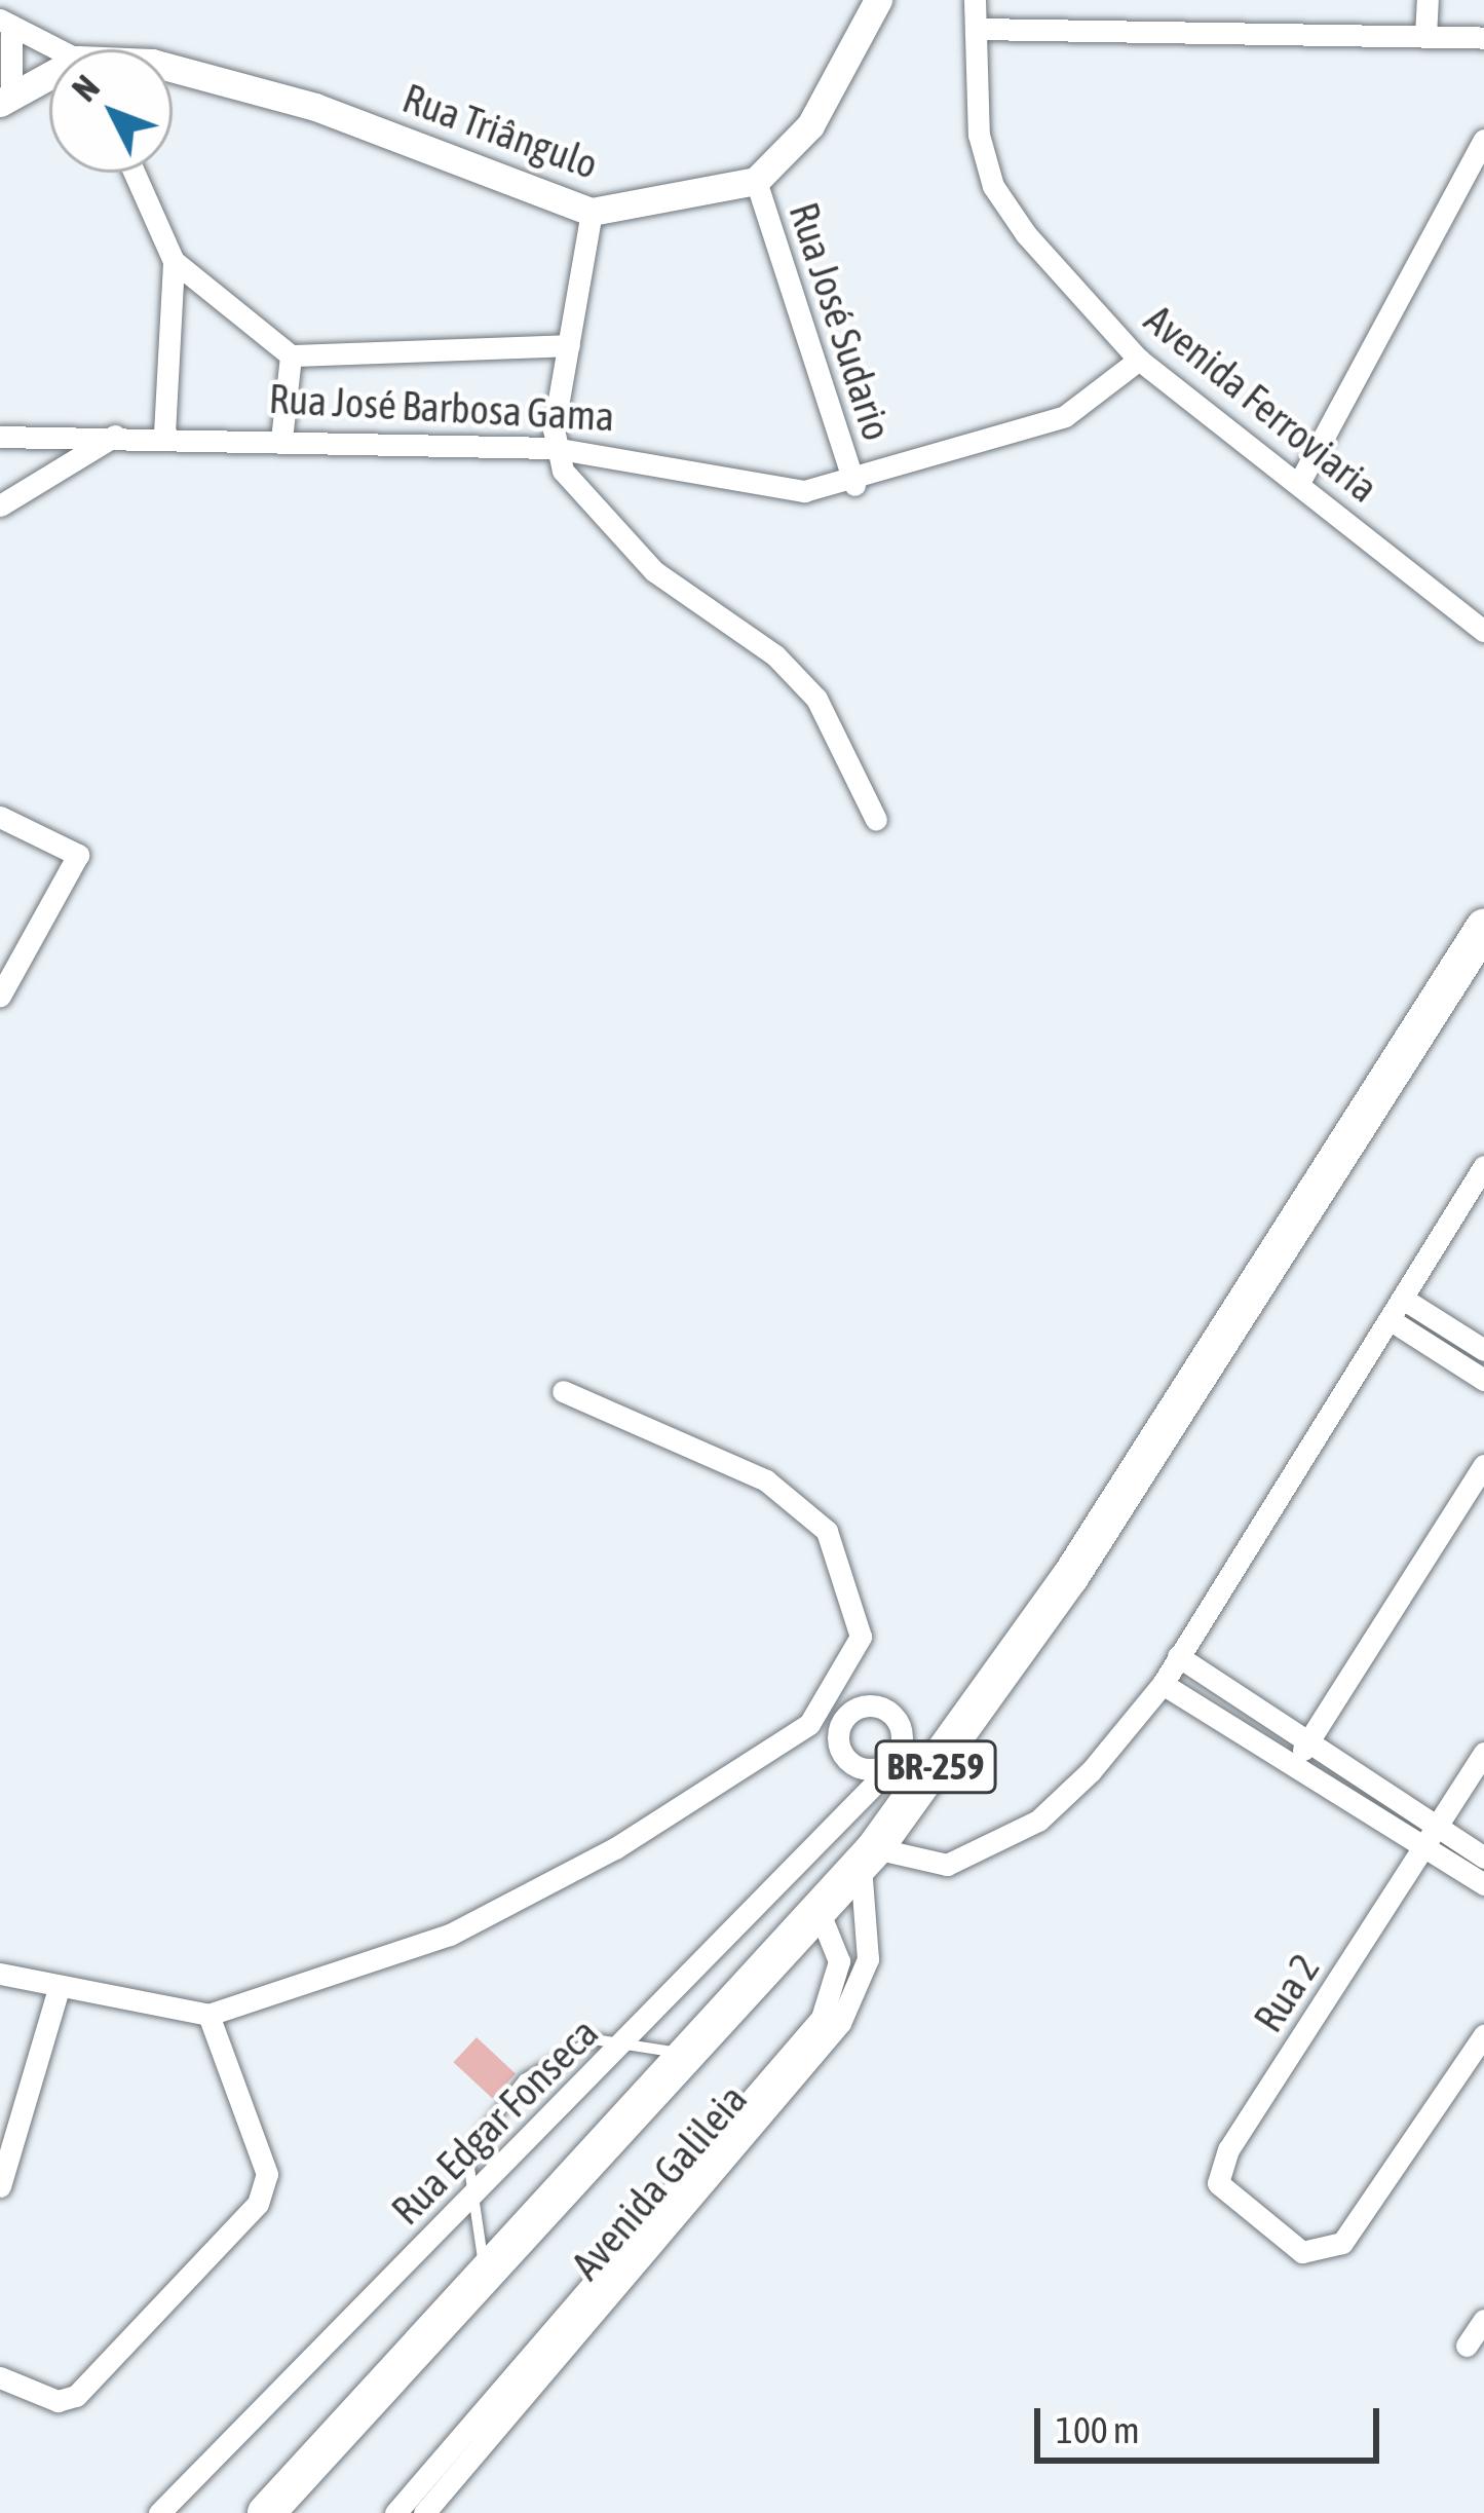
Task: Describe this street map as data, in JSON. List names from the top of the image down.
{
  "streets": {
    "highway": ["BR-259"],
    "street": [
      "Rua Triângulo",
      "Rua José Sudario",
      "Avenida Ferroviaria",
      "Rua José Barbosa Gama",
      "Rua 2",
      "Rua Edgar Fonseca",
      "Avenida Galileia"
    ]
  },
  "crossings": [
    ["Rua Triângulo", "Rua José Sudario"],
    ["Rua José Sudario", "Rua José Barbosa Gama"],
    ["Avenida Ferroviaria", "Rua José Barbosa Gama"],
    ["BR-259", "Rua Edgar Fonseca"],
    ["BR-259", "Avenida Galileia"]
  ],
  "scale_bar": "100 m",
  "north": "top left"
}
